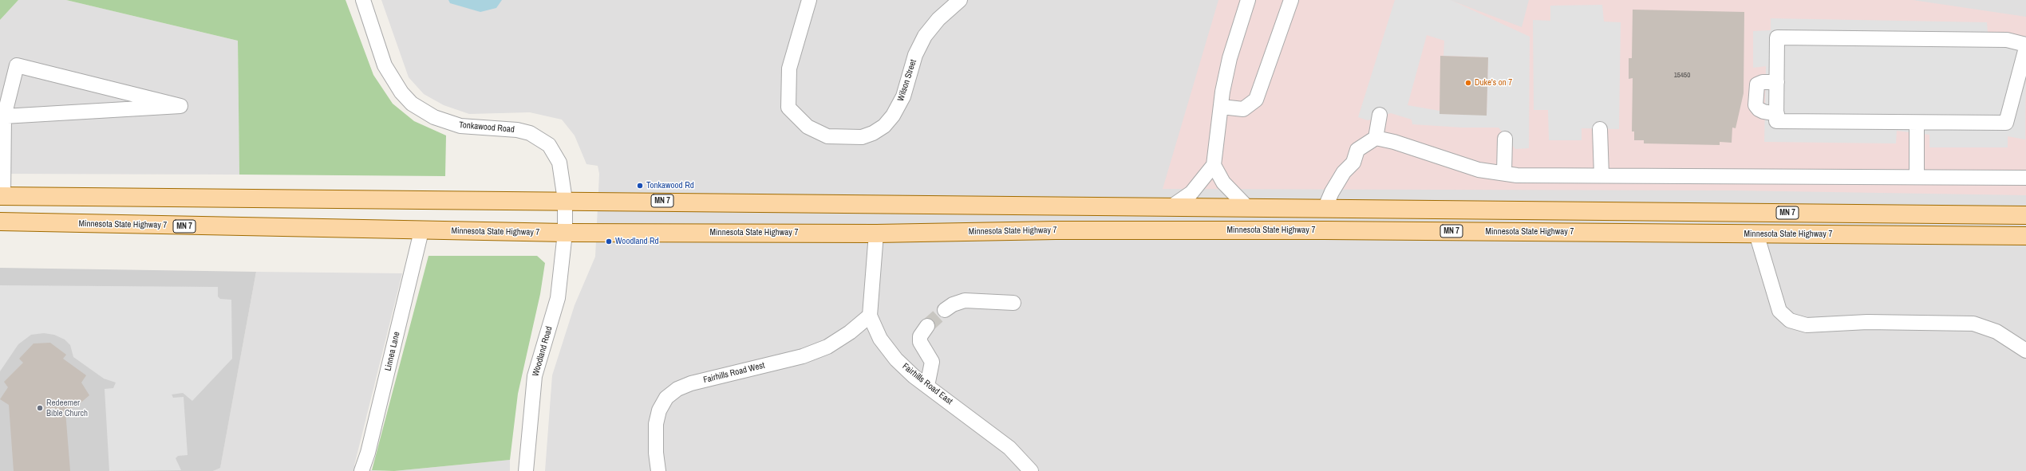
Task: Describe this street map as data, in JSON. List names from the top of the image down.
{
  "streets": {
    "main road": ["MN 7", "Minnesota State Highway 7"],
    "street": [
      "Wilson Street",
      "Tonkawood Road",
      "Linnea Lane",
      "Woodland Road",
      "Fairhills Road West",
      "Fairhills Road East"
    ]
  },
  "crossings": [
    ["Tonkawood Road", "MN 7"],
    ["Tonkawood Road", "Minnesota State Highway 7"],
    ["Tonkawood Road", "Woodland Road"],
    ["Minnesota State Highway 7", "Linnea Lane"],
    ["Minnesota State Highway 7", "Woodland Road"],
    ["Minnesota State Highway 7", "Fairhills Road East"],
    ["Fairhills Road West", "Fairhills Road East"]
  ],
  "places": [
    "Duke's on 7",
    "Tonkawood Rd",
    "Woodland Rd",
    "Redeemer Bible Church"
  ],
  "house_numbers": ["15450"]
}
